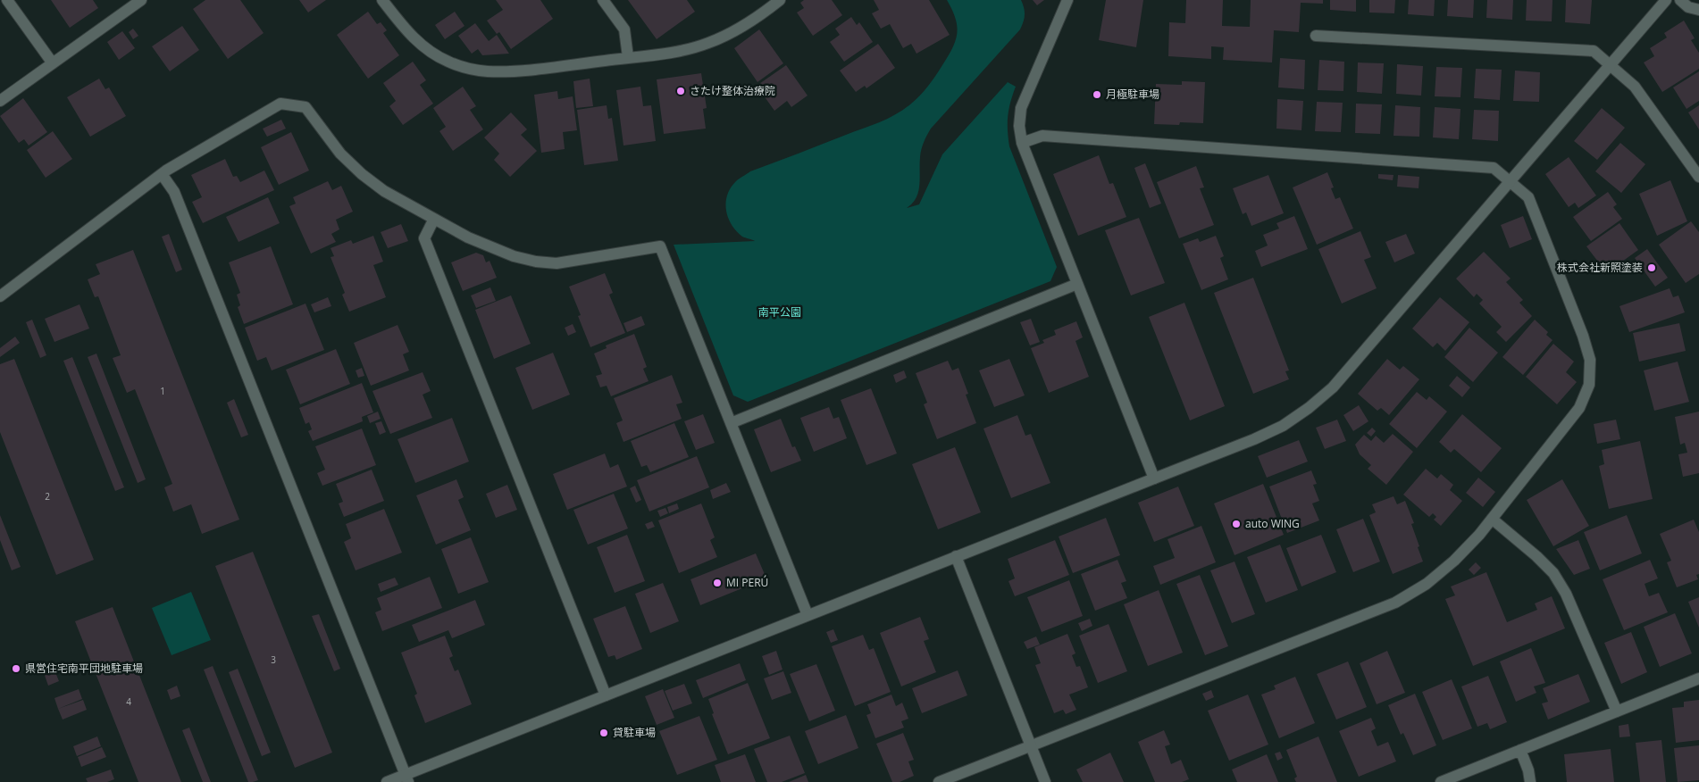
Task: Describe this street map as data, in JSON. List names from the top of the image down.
{
  "parks": ["南平公園"],
  "places": [
    "さたけ整体治療院",
    "月極駐車場",
    "株式会社新照塗装",
    "auto WING",
    "MI PERÚ",
    "県営住宅南平団地駐車場",
    "貸駐車場"
  ],
  "house_numbers": [
    "1",
    "2",
    "3",
    "4"
  ]
}
